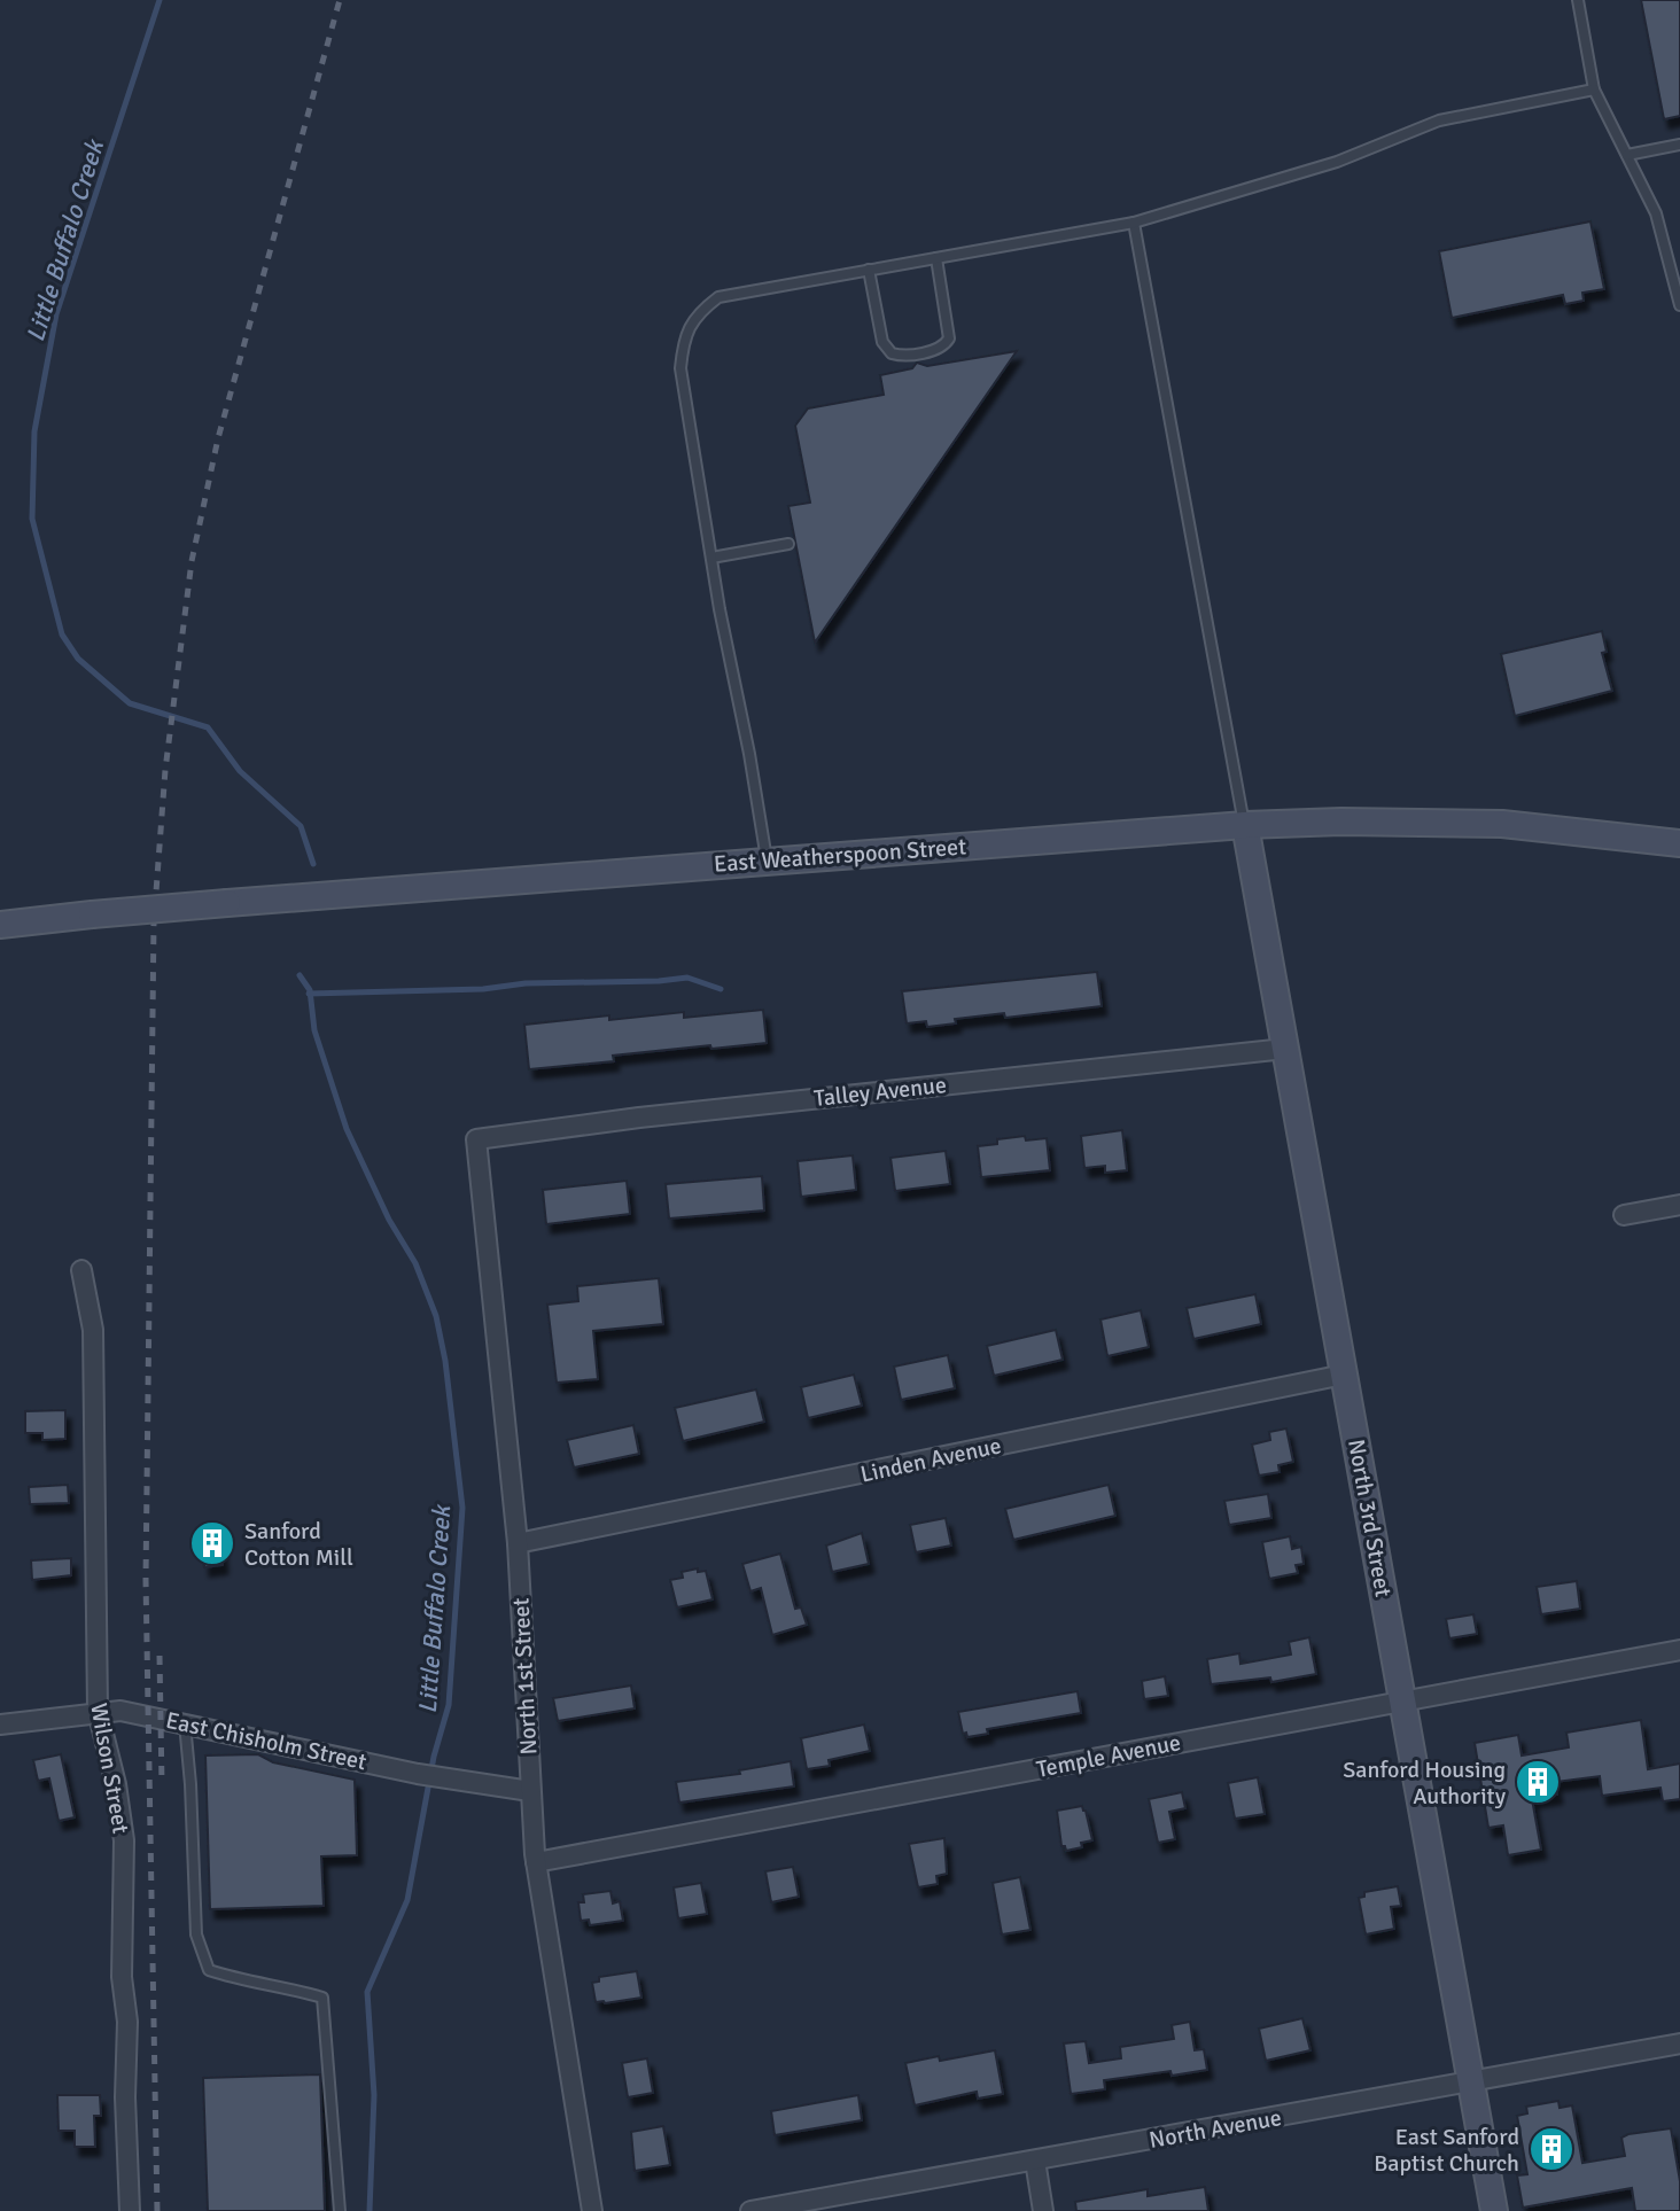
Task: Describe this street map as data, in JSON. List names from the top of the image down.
{
  "streets": {
    "street": [
      "East Weatherspoon Street",
      "Talley Avenue",
      "Linden Avenue",
      "North 3rd Street",
      "North 1st Street",
      "East Chisholm Street",
      "Temple Avenue",
      "Wilson Street",
      "North Avenue"
    ]
  },
  "crossings": [
    ["East Weatherspoon Street", "North 3rd Street"],
    ["Talley Avenue", "North 3rd Street"],
    ["Talley Avenue", "North 1st Street"],
    ["Linden Avenue", "North 3rd Street"],
    ["Linden Avenue", "North 1st Street"],
    ["North 3rd Street", "Temple Avenue"],
    ["North 3rd Street", "North Avenue"],
    ["North 1st Street", "East Chisholm Street"],
    ["North 1st Street", "Temple Avenue"],
    ["East Chisholm Street", "Wilson Street"]
  ],
  "water": ["Little Buffalo Creek"],
  "places": {
    "building": ["Sanford Cotton Mill", "Sanford Housing Authority", "East Sanford Baptist Church"]
  }
}
